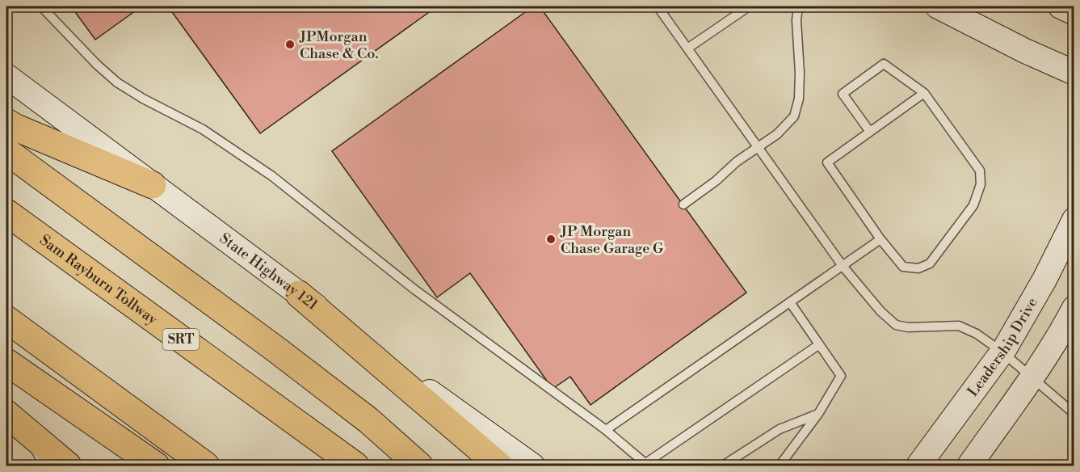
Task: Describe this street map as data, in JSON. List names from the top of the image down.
{
  "streets": {
    "highway": ["Sam Rayburn Tollway", "SRT"],
    "main road": ["State Highway 121", "Leadership Drive"]
  },
  "places": ["JPMorgan Chase & Co.", "JP Morgan Chase Garage G"]
}
